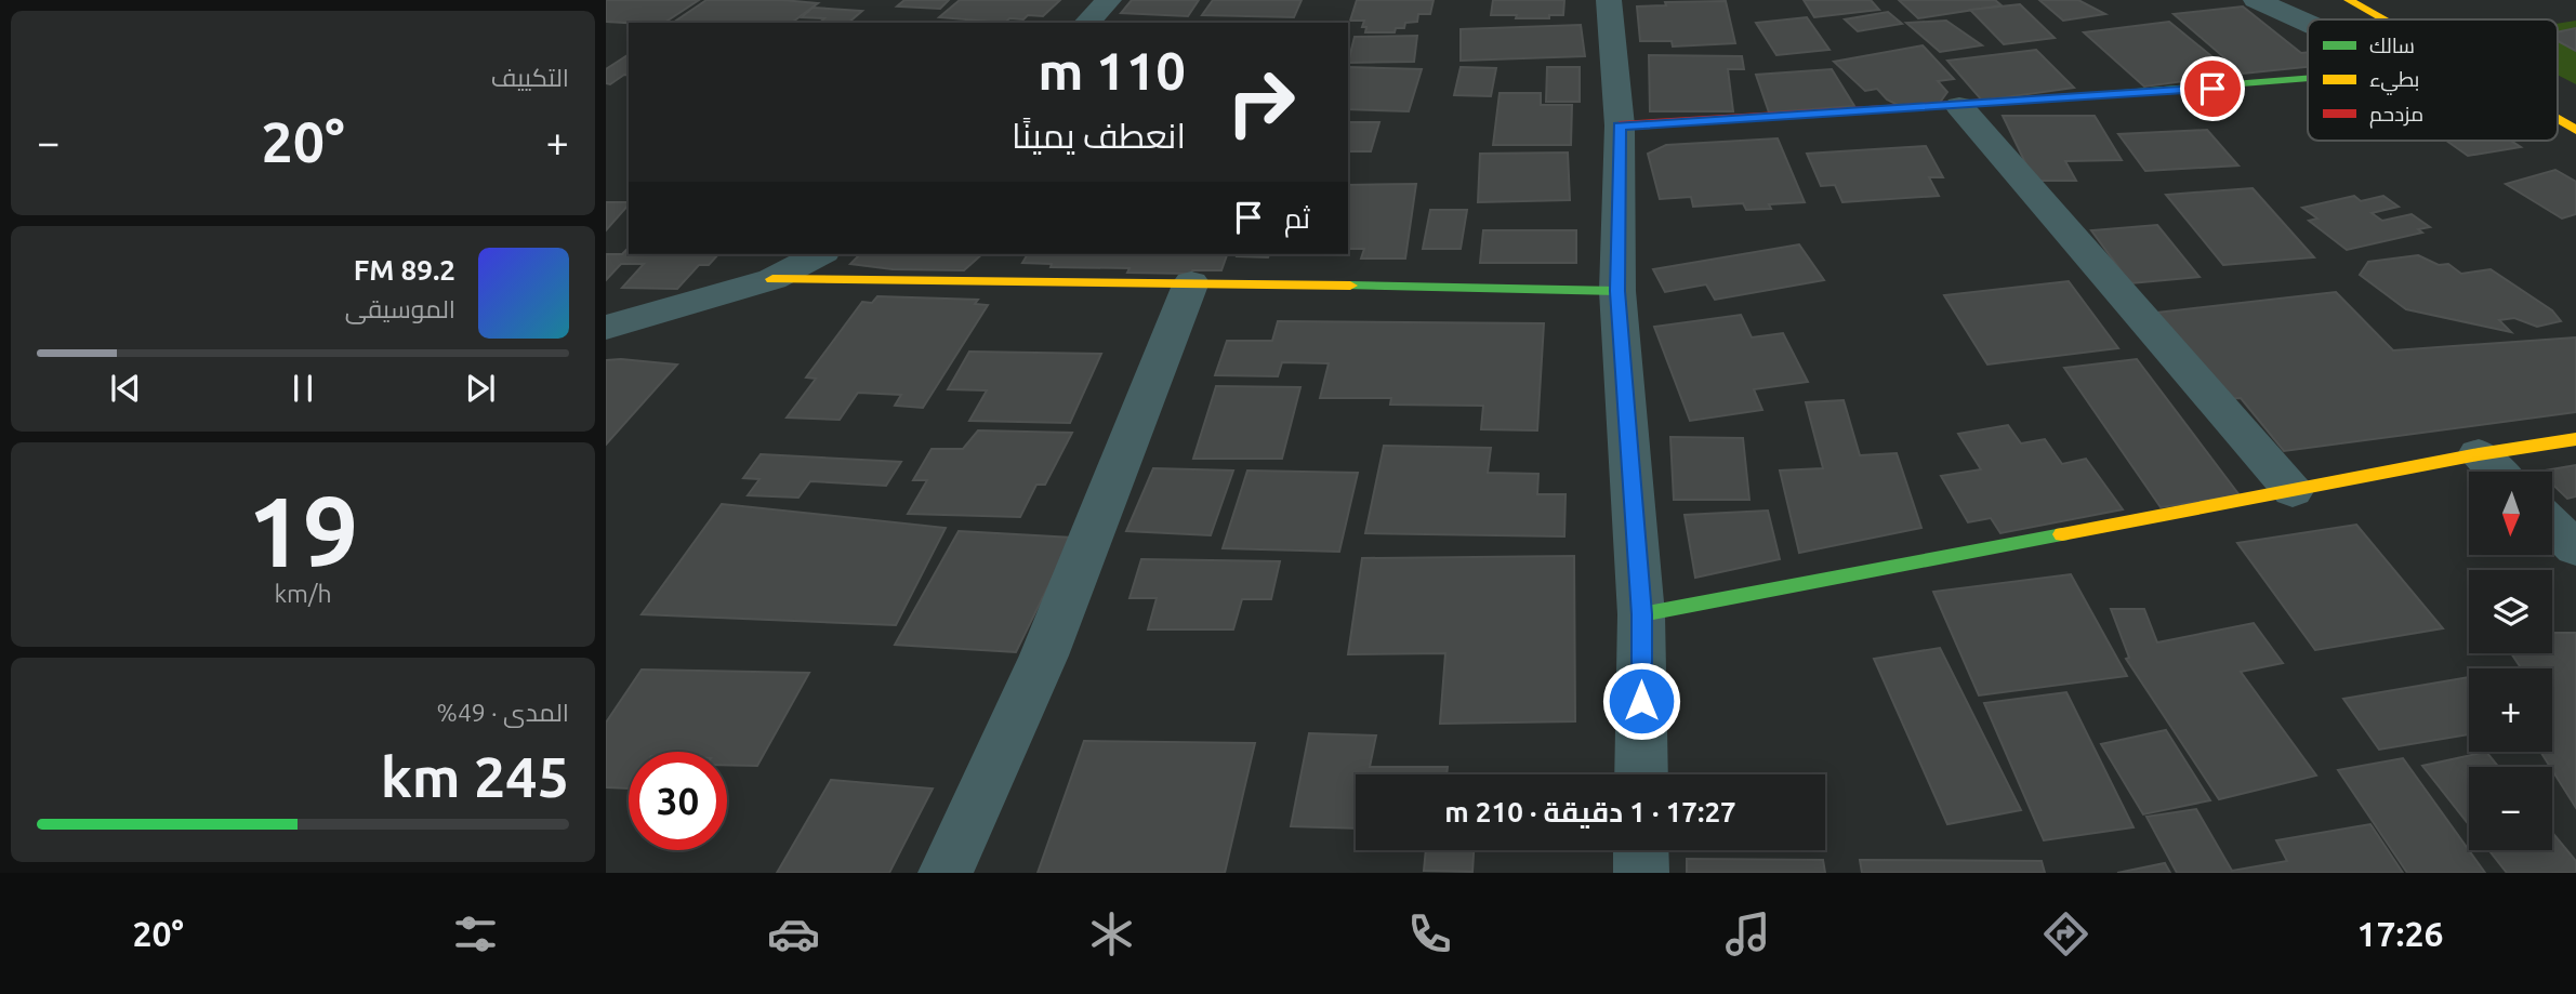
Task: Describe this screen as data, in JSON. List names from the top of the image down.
{
  "legend": ["سالك", "بطيء", "مزدحم"],
  "north": "bottom",
  "page": {
    "tile": [
      "التكييف",
      ["19", "km/h"],
      ["المدى · 49%", "245 km"]
    ],
    "turn": ["110 m", "انعطف يمينًا"],
    "heat": ["−", "20°", "+"],
    "then": "ثم",
    "song": ["89.2 FM", "الموسيقى"],
    "map_buttons": ["+", "−"],
    "limit": "30",
    "trip": "17:27 · 1 دقيقة · 210 m",
    "tabs": ["17:26", "20°"]
  }
}
